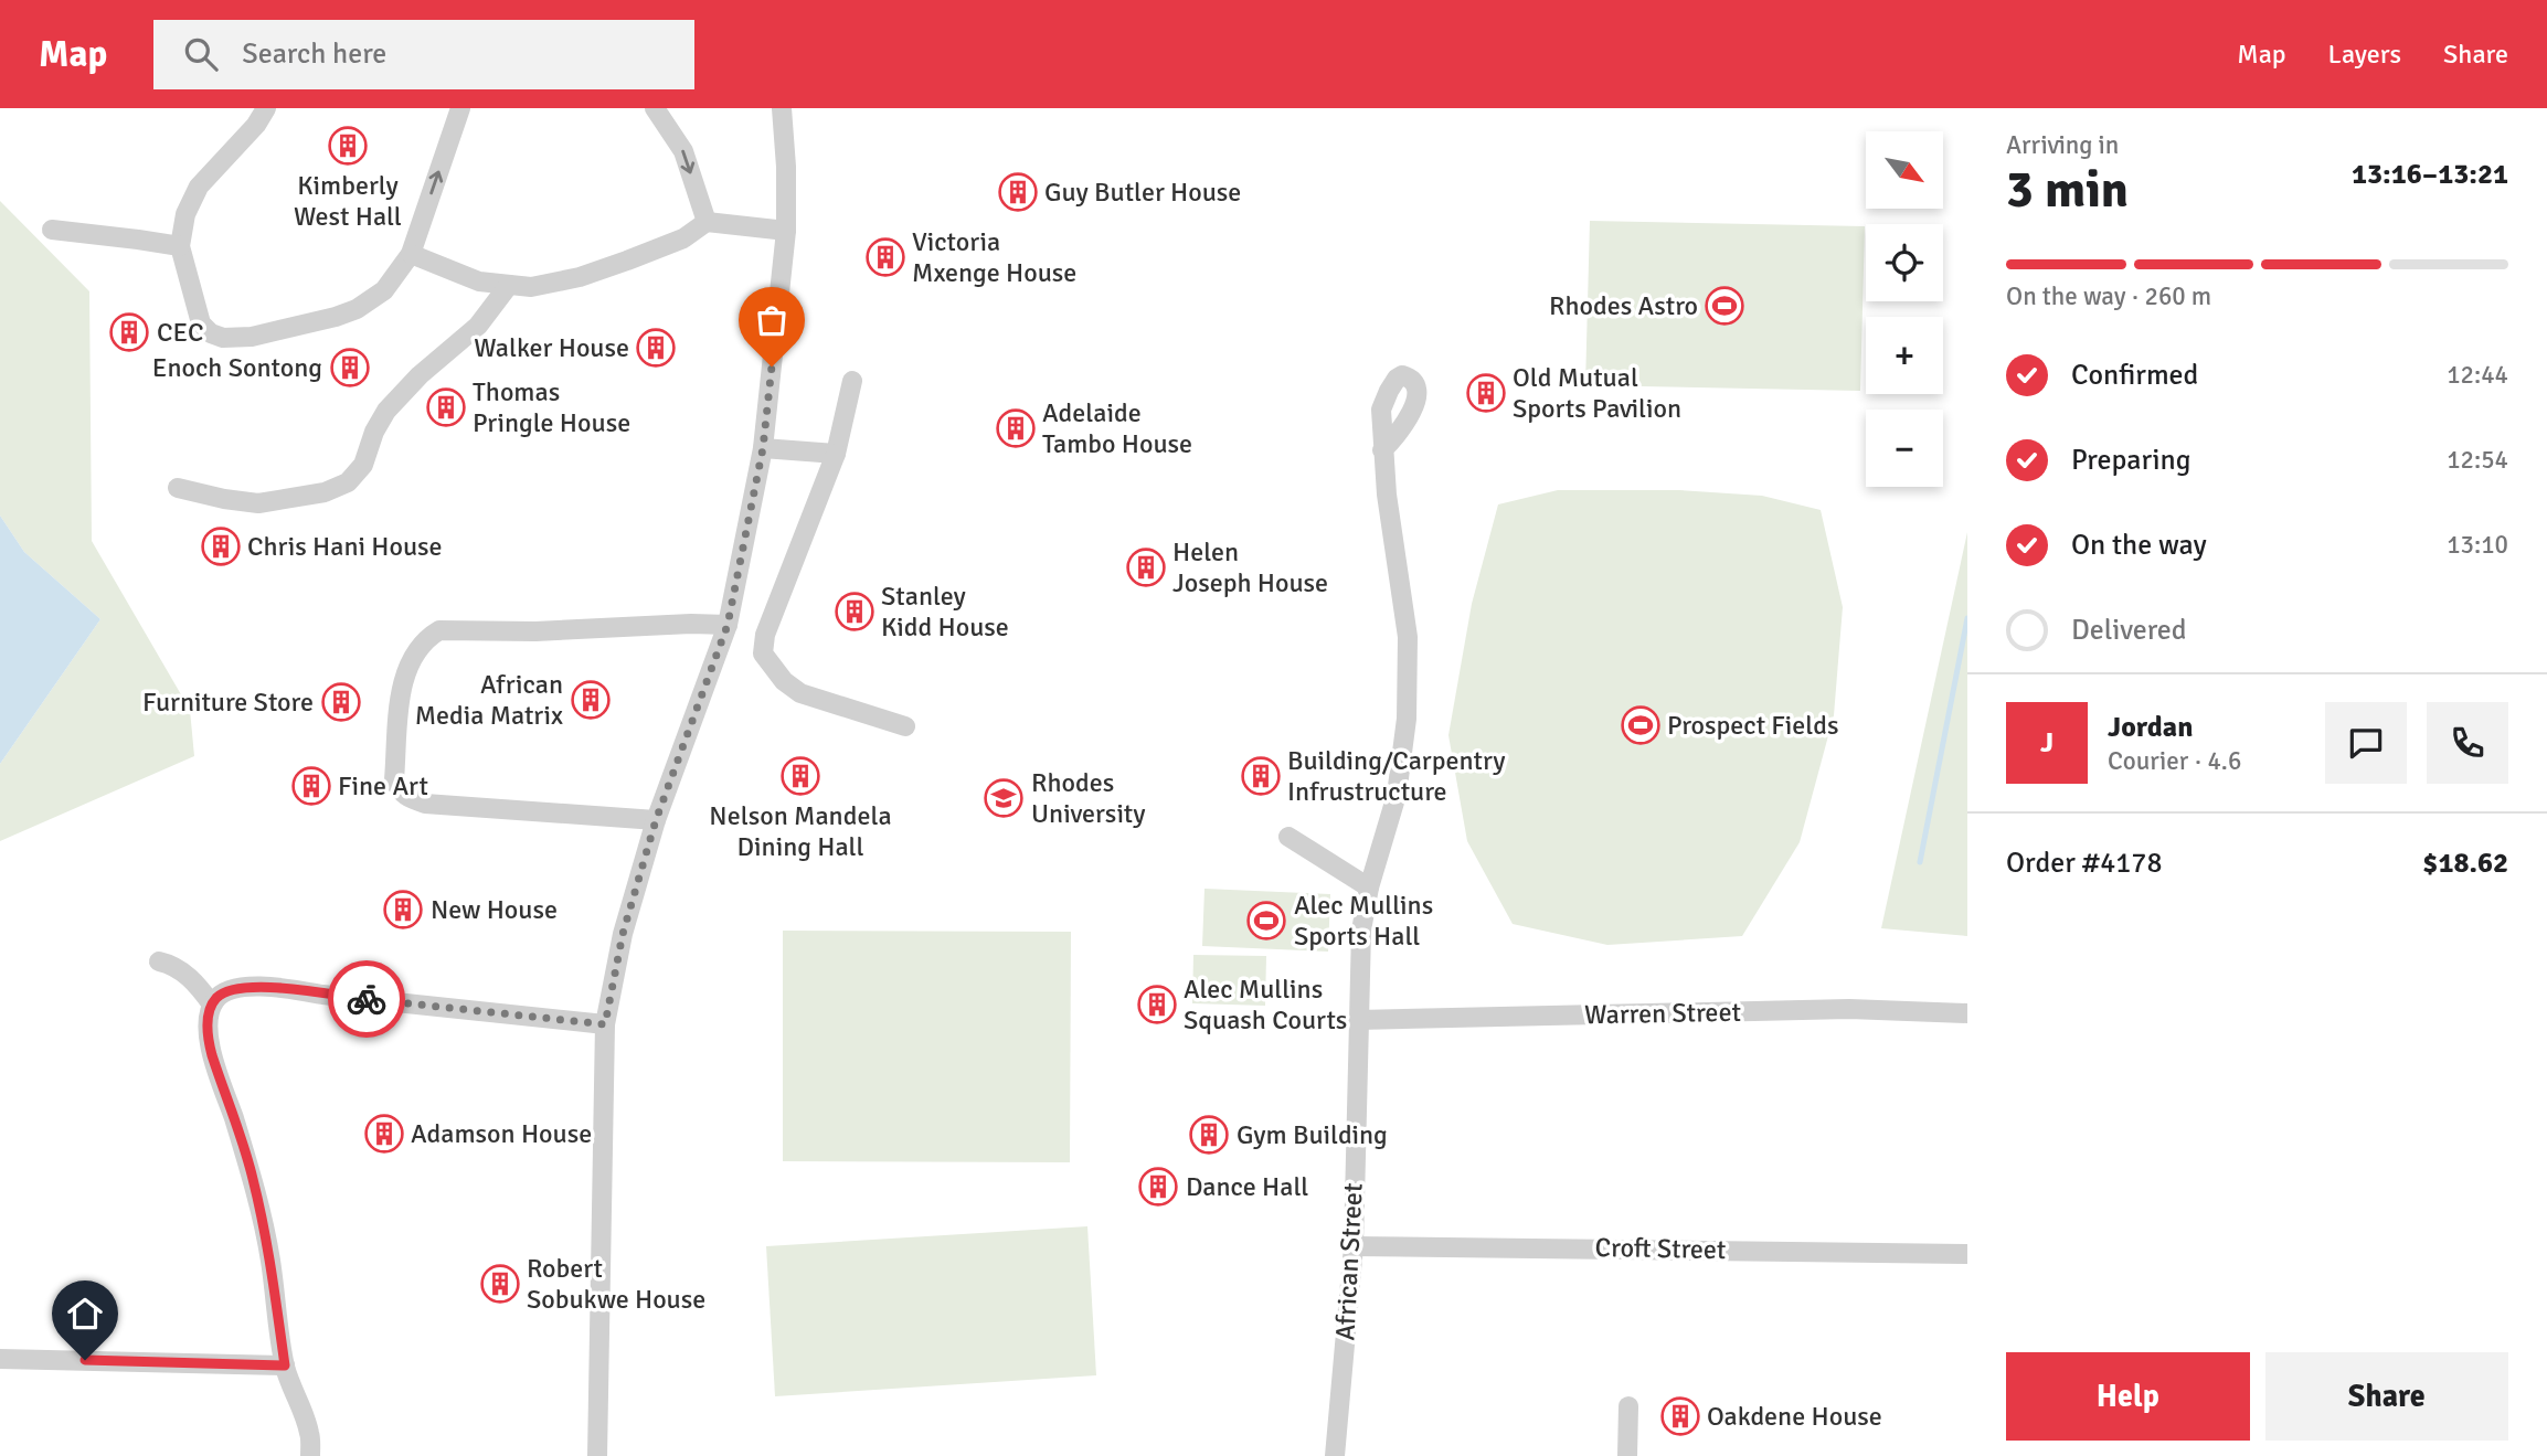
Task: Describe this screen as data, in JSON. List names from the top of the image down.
{
  "streets": {
    "street": ["Warren Street", "Croft Street", "African Street"]
  },
  "crossings": [
    ["Warren Street", "African Street"],
    ["Croft Street", "African Street"]
  ],
  "places": {
    "building": [
      "Kimberly West Hall",
      "Guy Butler House",
      "Victoria Mxenge House",
      "CEC",
      "Walker House",
      "Enoch Sontong",
      "Old Mutual Sports Pavilion",
      "Thomas Pringle House",
      "Adelaide Tambo House",
      "Chris Hani House",
      "Helen Joseph House",
      "Stanley Kidd House",
      "African Media Matrix",
      "Furniture Store",
      "Nelson Mandela Dining Hall",
      "Building/Carpentry Infrustructure",
      "Fine Art",
      "New House",
      "Alec Mullins Squash Courts",
      "Adamson House",
      "Gym Building",
      "Dance Hall",
      "Robert Sobukwe House",
      "Oakdene House"
    ],
    "sports": ["Rhodes Astro", "Prospect Fields", "Alec Mullins Sports Hall"],
    "school or university": ["Rhodes University"]
  },
  "north": "bottom right",
  "page": {
    "header": "Map",
    "search": "Search here",
    "nav": ["Map", "Layers", "Share"],
    "heading": ["3 min", "Arriving in", "13:16–13:21"],
    "panel": [
      "Jordan",
      "Courier · 4.6",
      "Order #4178",
      "$18.62"
    ],
    "map_buttons": ["+", "−"],
    "bar": "On the way · 260 m",
    "list": [
      ["Confirmed", "12:44"],
      ["Preparing", "12:54"],
      ["On the way", "13:10"],
      "Delivered"
    ],
    "round": "J",
    "buttons": ["Help", "Share"]
  }
}
